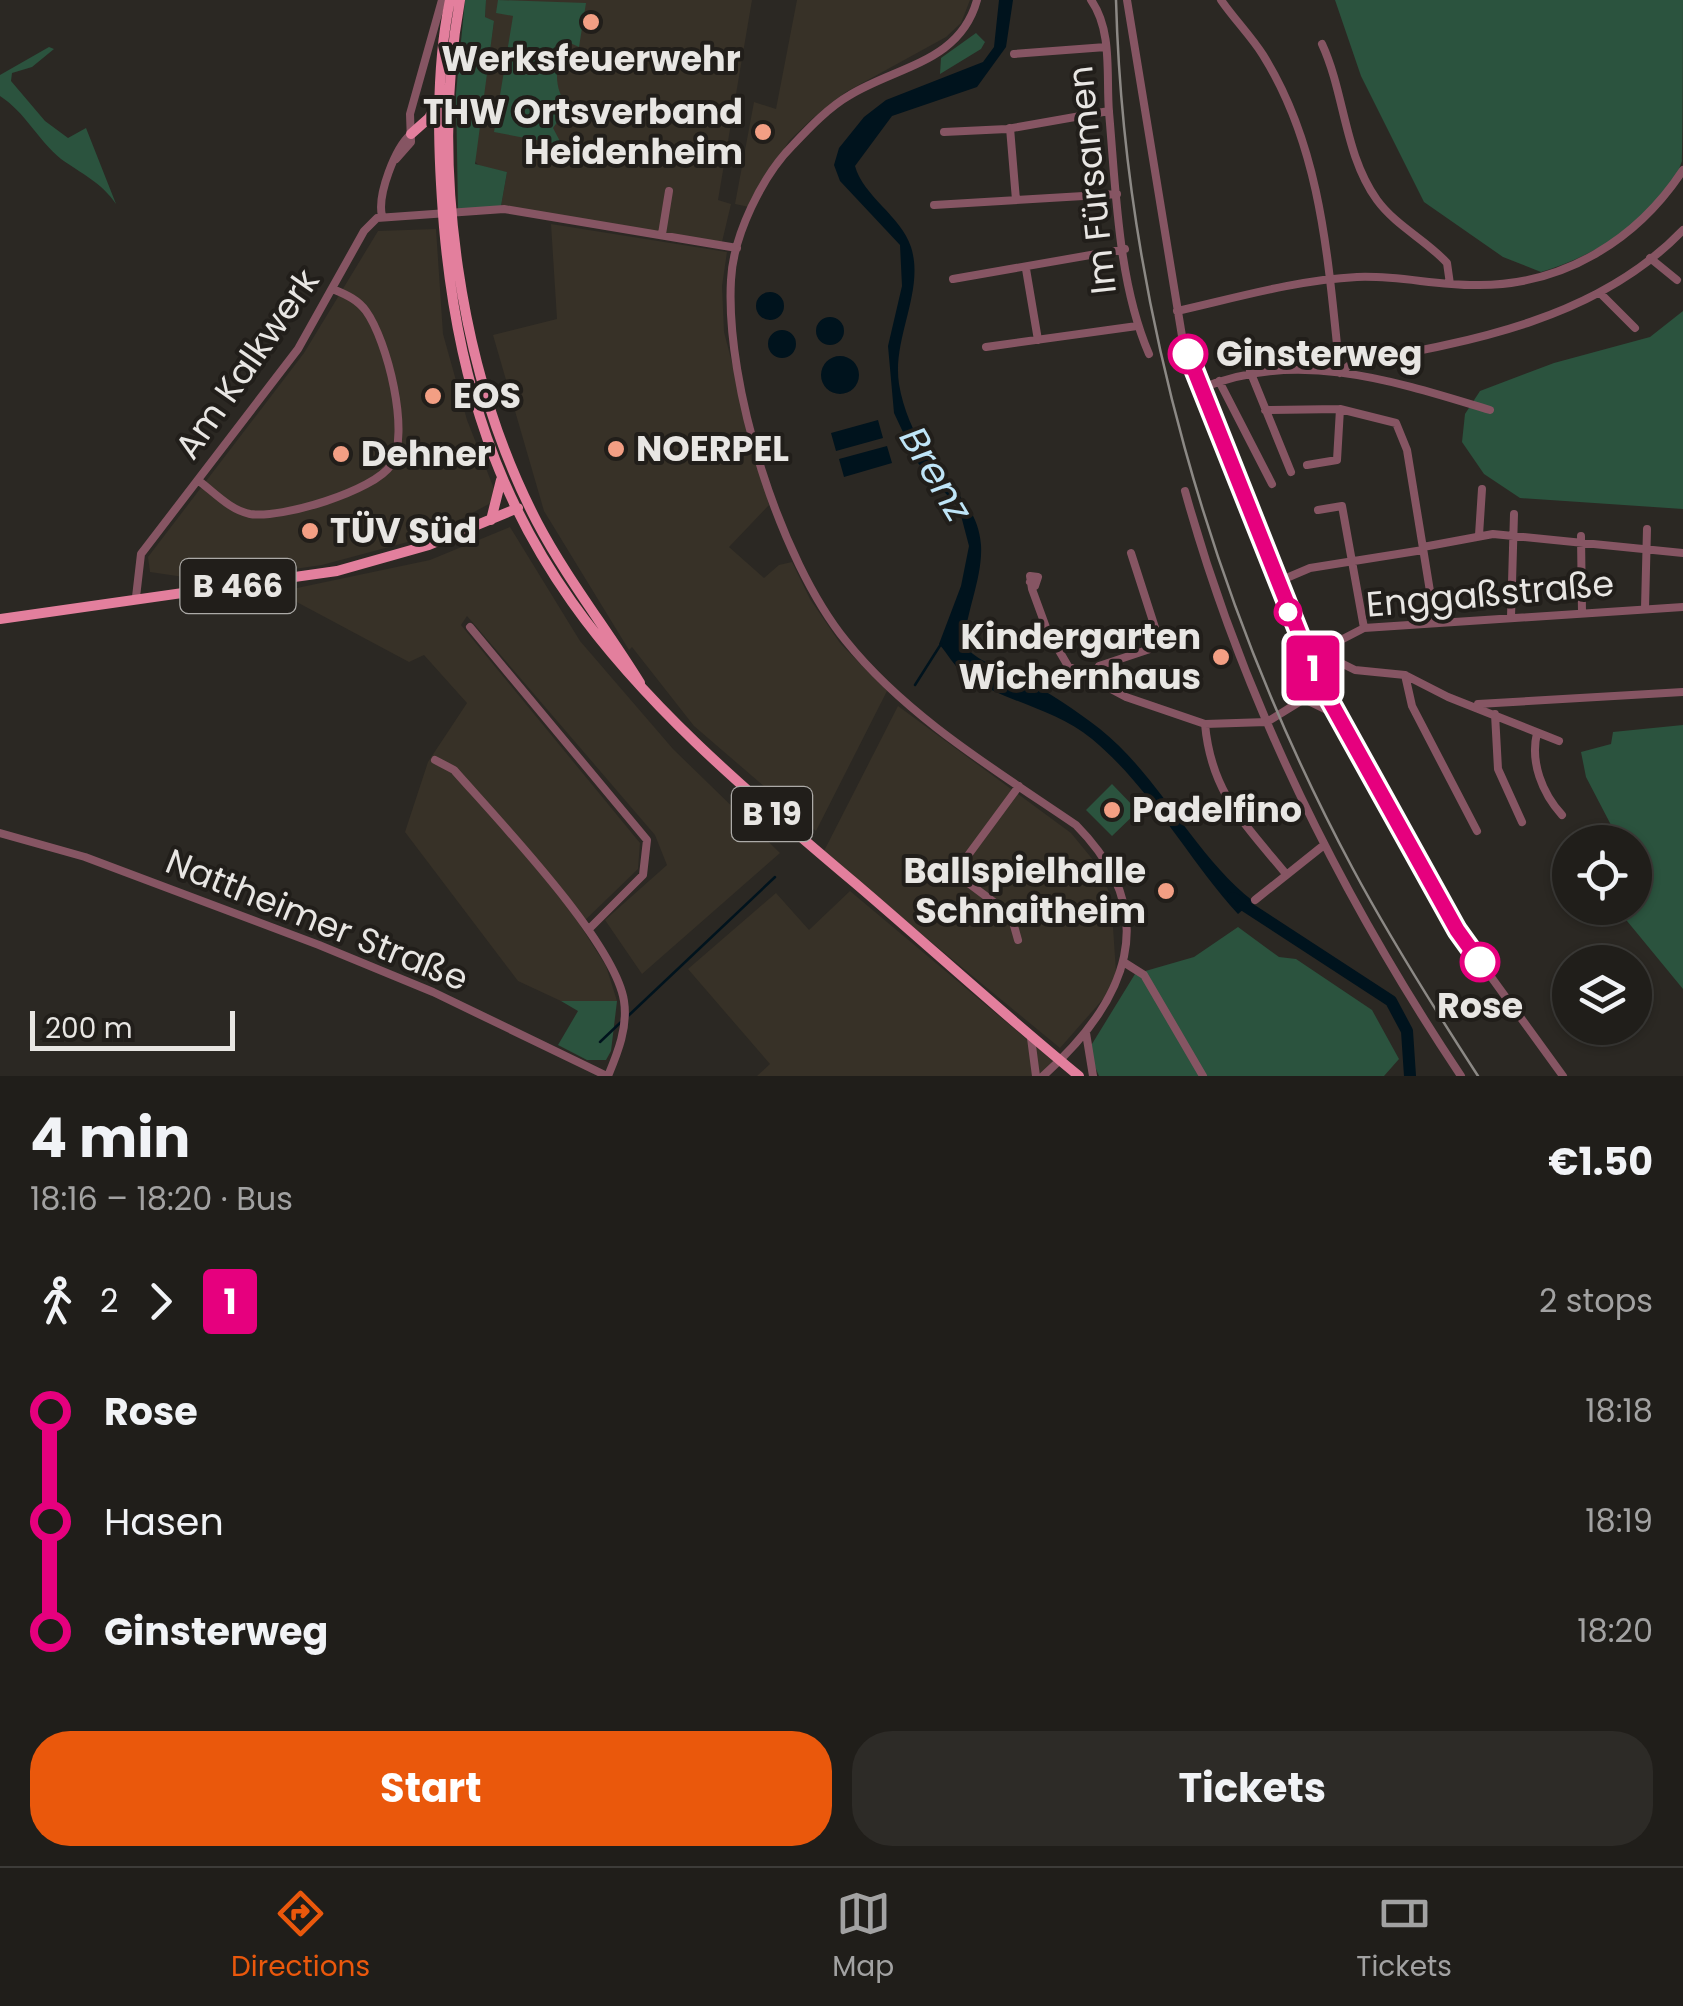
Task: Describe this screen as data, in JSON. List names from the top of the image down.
{
  "streets": {
    "main road": ["B 466", "B 19"],
    "street": [
      "Im Fürsamen",
      "Am Kalkwerk",
      "Enggaßstraße",
      "Nattheimer Straße"
    ]
  },
  "crossings": [
    ["Am Kalkwerk", "B 466"],
    ["B 466", "B 19"]
  ],
  "water": ["Brenz"],
  "places": [
    "Werksfeuerwehr",
    "THW Ortsverband Heidenheim",
    "Ginsterweg",
    "EOS",
    "NOERPEL",
    "Dehner",
    "TÜV Süd",
    "Kindergarten Wichernhaus",
    "Padelfino",
    "Ballspielhalle Schnaitheim",
    "Rose"
  ],
  "lines": ["bus line 1"],
  "scale_bar": "200 m",
  "page": {
    "on_map": "1",
    "scale": "200 m",
    "heading": ["4 min", "18:16 – 18:20 · Bus", "€1.50"],
    "legs": ["2", "1", "2 stops"],
    "list": [
      {
        "name": "Rose",
        "value": "18:18"
      },
      {
        "name": "Hasen",
        "value": "18:19"
      },
      {
        "name": "Ginsterweg",
        "value": "18:20"
      }
    ],
    "buttons": ["Start", "Tickets"],
    "tabs": ["Directions", "Map", "Tickets"]
  }
}
